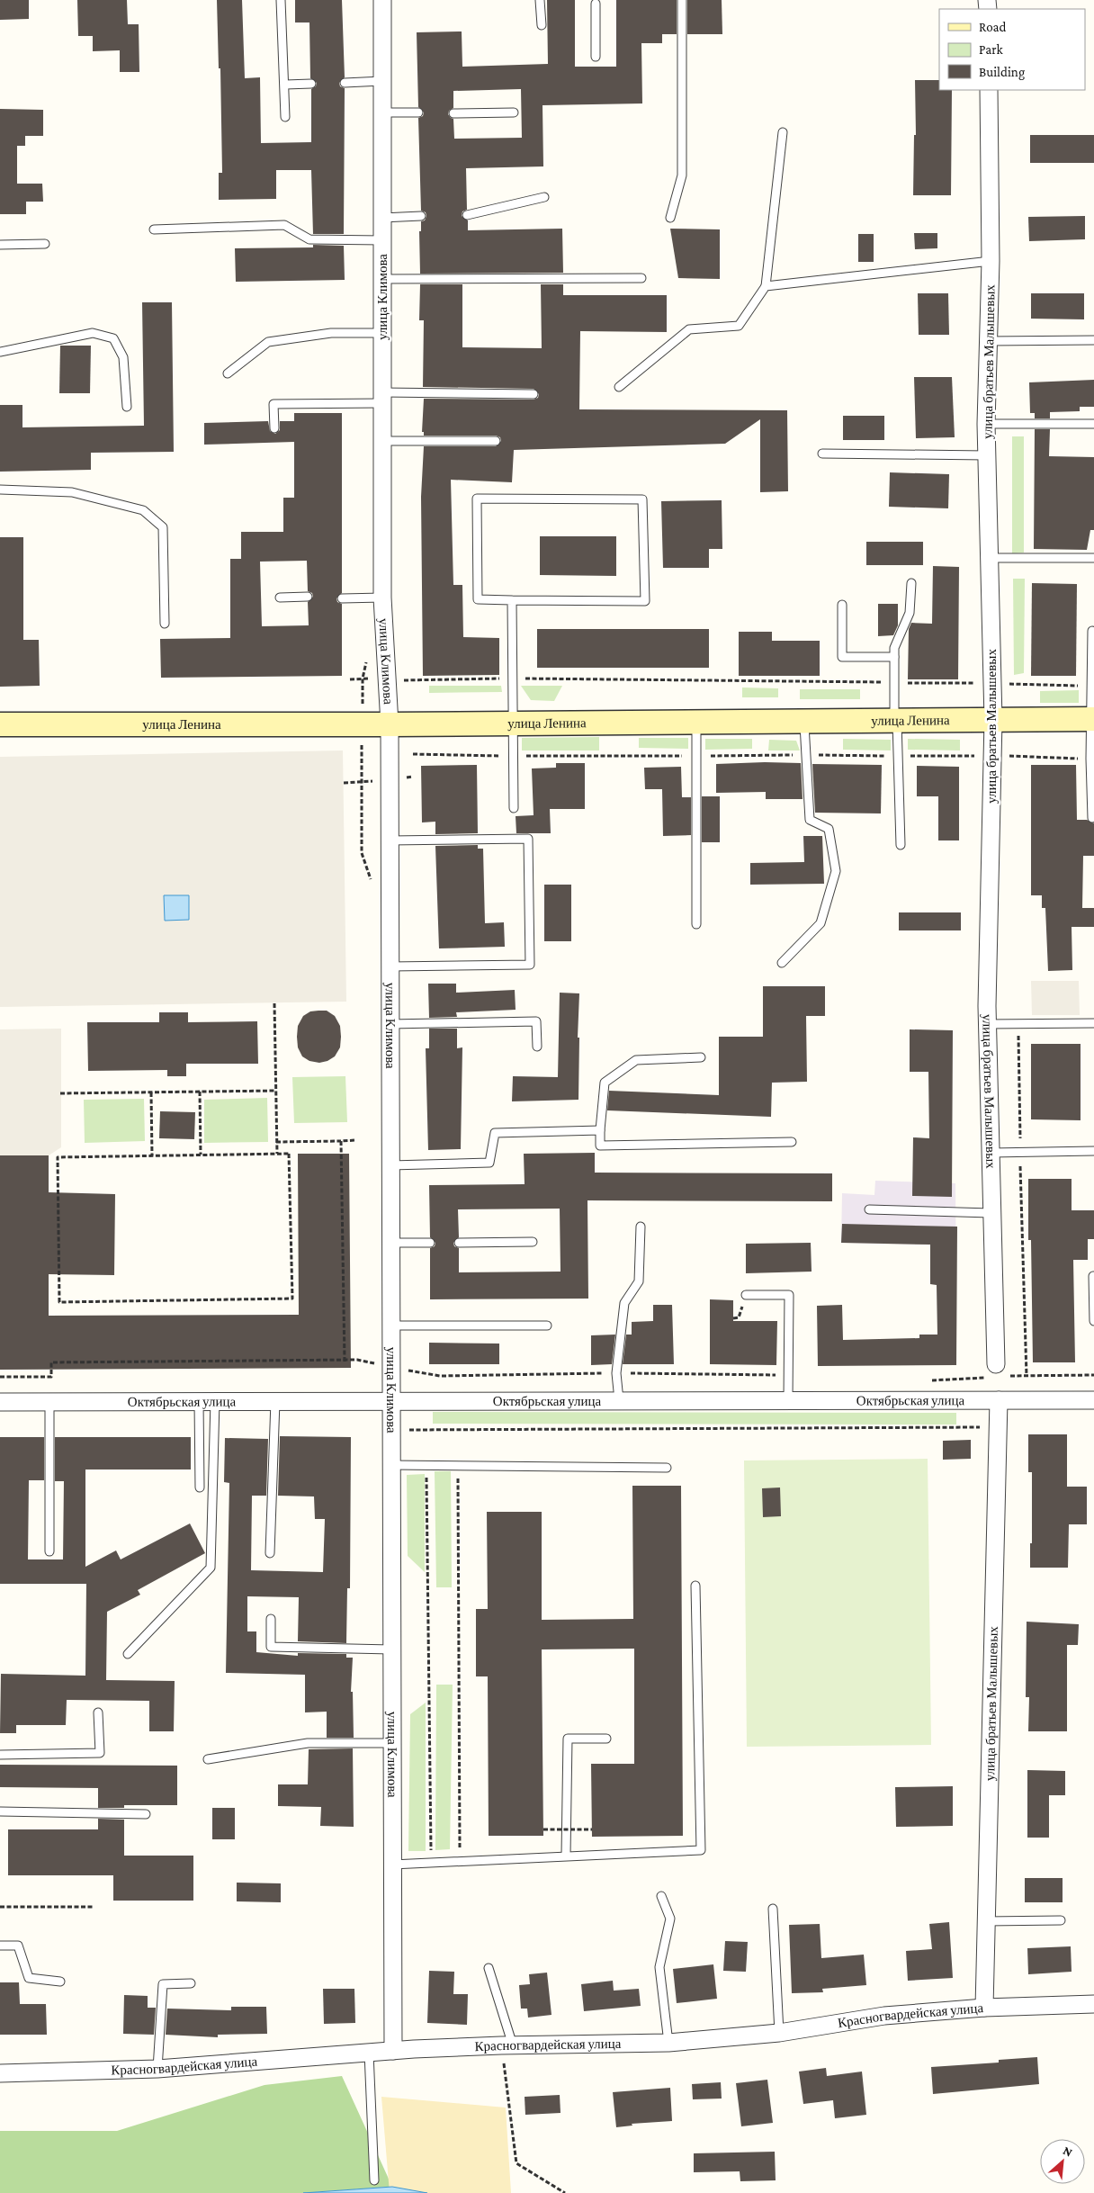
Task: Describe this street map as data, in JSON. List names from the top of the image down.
{
  "streets": {
    "street": [
      "улица Климова",
      "улица братьев Малышевых",
      "улица Ленина",
      "Октябрьская улица",
      "Красногвардейская улица"
    ]
  },
  "crossings": [
    ["улица Климова", "улица Ленина"],
    ["улица Климова", "Октябрьская улица"],
    ["улица Климова", "Красногвардейская улица"],
    ["улица братьев Малышевых", "улица Ленина"],
    ["улица братьев Малышевых", "Октябрьская улица"],
    ["улица братьев Малышевых", "Красногвардейская улица"]
  ],
  "legend": ["Road", "Park", "Building"],
  "north": "top right"
}
